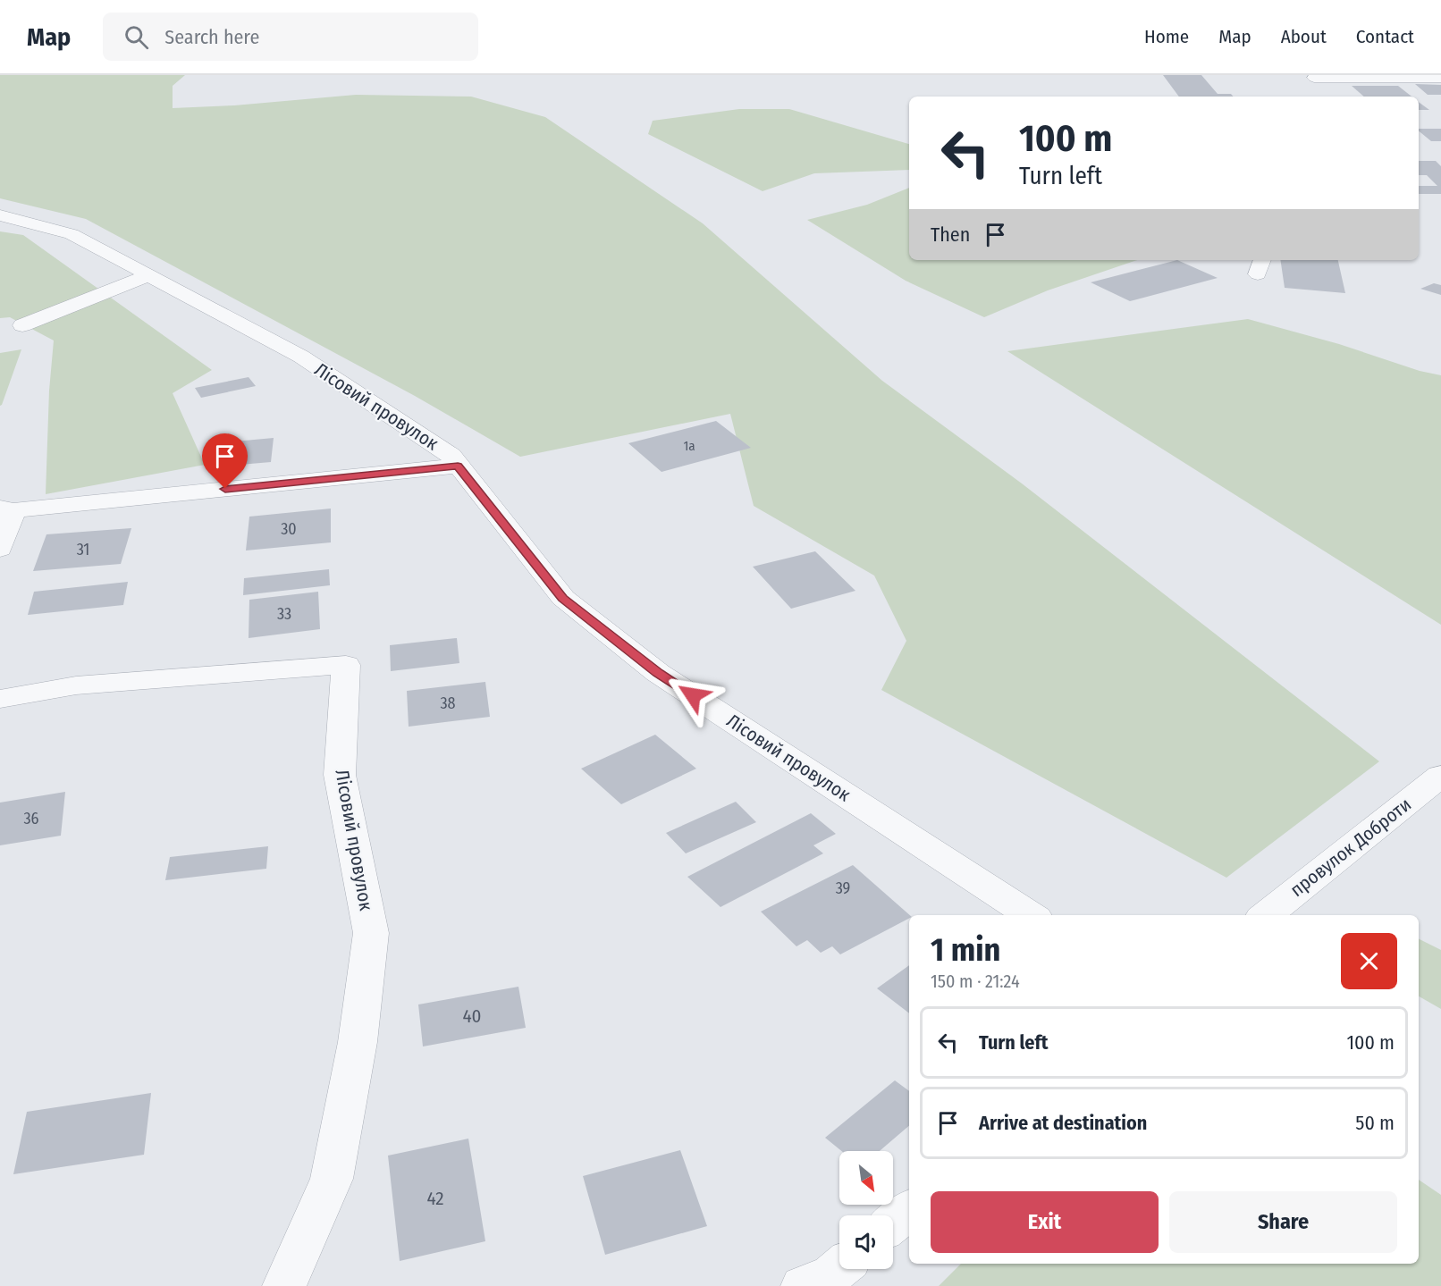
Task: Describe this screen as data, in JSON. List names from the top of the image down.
{
  "streets": {
    "street": ["Лісовий провулок", "провулок Доброти"]
  },
  "house_numbers": [
    "1а",
    "30",
    "31",
    "33",
    "38",
    "36",
    "39",
    "40",
    "42"
  ],
  "north": "bottom right",
  "page": {
    "header": "Map",
    "search": "Search here",
    "nav": [
      "Home",
      "Map",
      "About",
      "Contact"
    ],
    "turn": ["100 m", "Turn left"],
    "then": "Then",
    "heading": ["1 min", "150 m · 21:24"],
    "list": [
      {
        "name": "Turn left",
        "value": "100 m"
      },
      {
        "name": "Arrive at destination",
        "value": "50 m"
      }
    ],
    "buttons": ["Exit", "Share"]
  }
}
